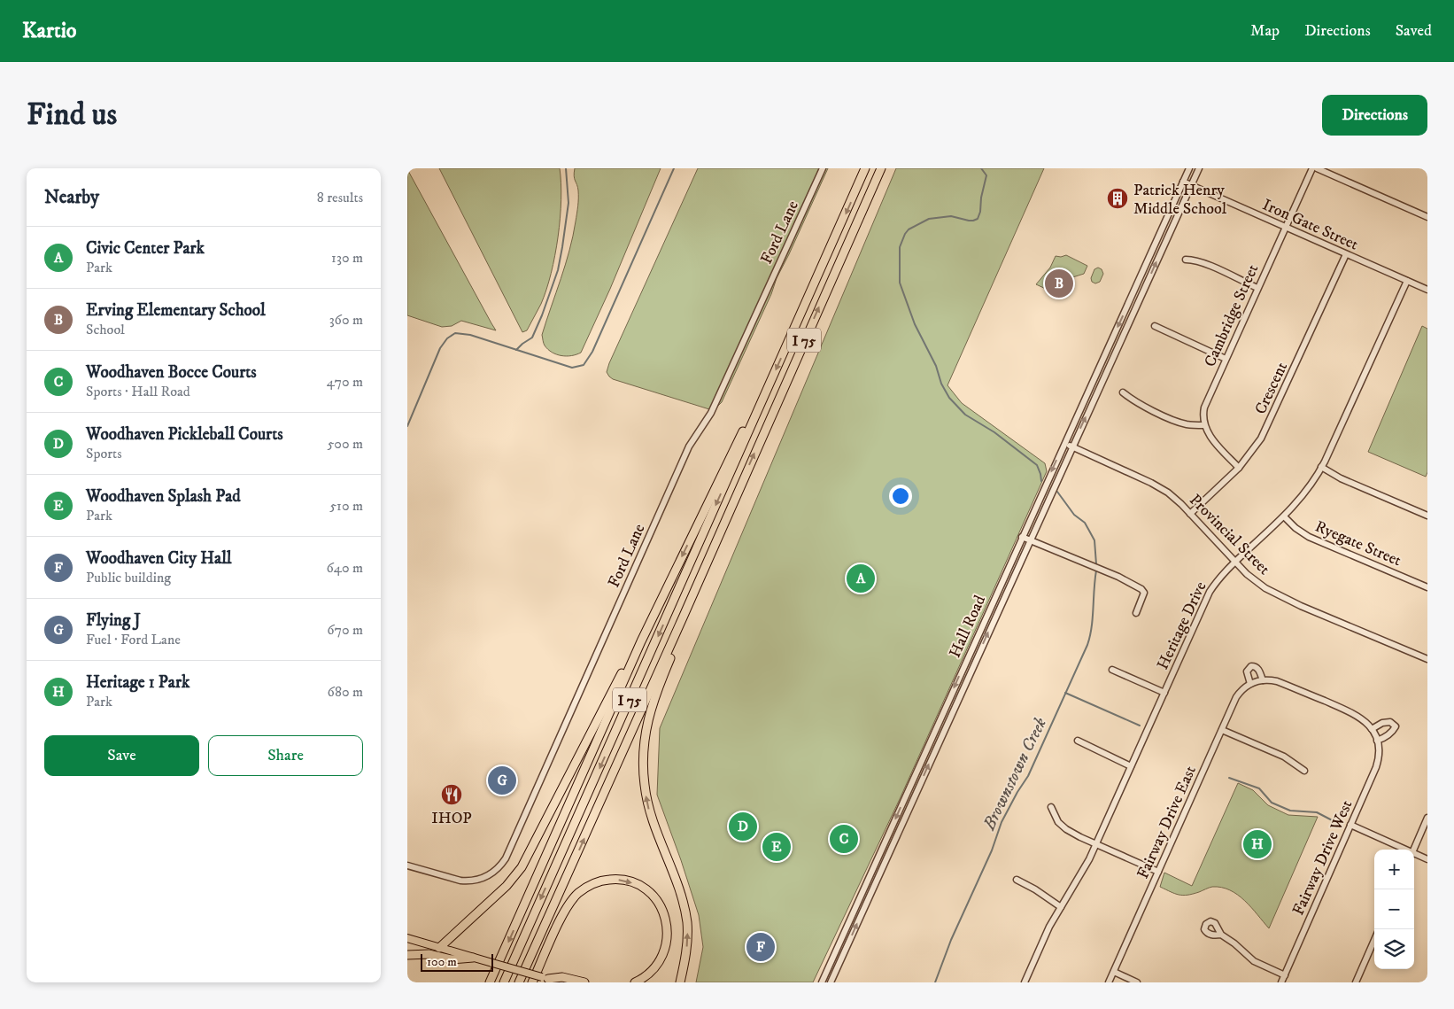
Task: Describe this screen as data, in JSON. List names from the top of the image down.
{
  "streets": {
    "highway": ["I 75"],
    "street": [
      "Iron Gate Street",
      "Ford Lane",
      "Cambridge Street",
      "Crescent",
      "Provincial Street",
      "Ryegate Street",
      "Heritage Drive",
      "Hall Road",
      "Fairway Drive East",
      "Fairway Drive West"
    ]
  },
  "crossings": [
    ["Iron Gate Street", "Cambridge Street"],
    ["Iron Gate Street", "Crescent"],
    ["Iron Gate Street", "Heritage Drive"],
    ["Iron Gate Street", "Hall Road"],
    ["Crescent", "Provincial Street"],
    ["Provincial Street", "Heritage Drive"],
    ["Provincial Street", "Hall Road"],
    ["Ryegate Street", "Heritage Drive"]
  ],
  "water": ["Brownstown Creek"],
  "places": {
    "building": ["Patrick Henry Middle School"],
    "restaurant": ["IHOP"]
  },
  "scale_bar": "100 m",
  "page": {
    "header": "Kartio",
    "nav": ["Map", "Directions", "Saved"],
    "buttons": [
      "Directions",
      ["Save", "Share"]
    ],
    "title": "Find us",
    "heading": ["Nearby", "8 results"],
    "list": [
      {
        "mark": "A",
        "name": "Civic Center Park",
        "note": "Park",
        "value": "130 m"
      },
      {
        "mark": "B",
        "name": "Erving Elementary School",
        "note": "School",
        "value": "360 m"
      },
      {
        "mark": "C",
        "name": "Woodhaven Bocce Courts",
        "note": "Sports · Hall Road",
        "value": "470 m"
      },
      {
        "mark": "D",
        "name": "Woodhaven Pickleball Courts",
        "note": "Sports",
        "value": "500 m"
      },
      {
        "mark": "E",
        "name": "Woodhaven Splash Pad",
        "note": "Park",
        "value": "510 m"
      },
      {
        "mark": "F",
        "name": "Woodhaven City Hall",
        "note": "Public building",
        "value": "640 m"
      },
      {
        "mark": "G",
        "name": "Flying J",
        "note": "Fuel · Ford Lane",
        "value": "670 m"
      },
      {
        "mark": "H",
        "name": "Heritage 1 Park",
        "note": "Park",
        "value": "680 m"
      }
    ],
    "pins": [
      "B",
      "A",
      "G",
      "D",
      "C",
      "H",
      "E",
      "F"
    ],
    "map_buttons": ["+", "−"],
    "scale": "100 m"
  }
}
